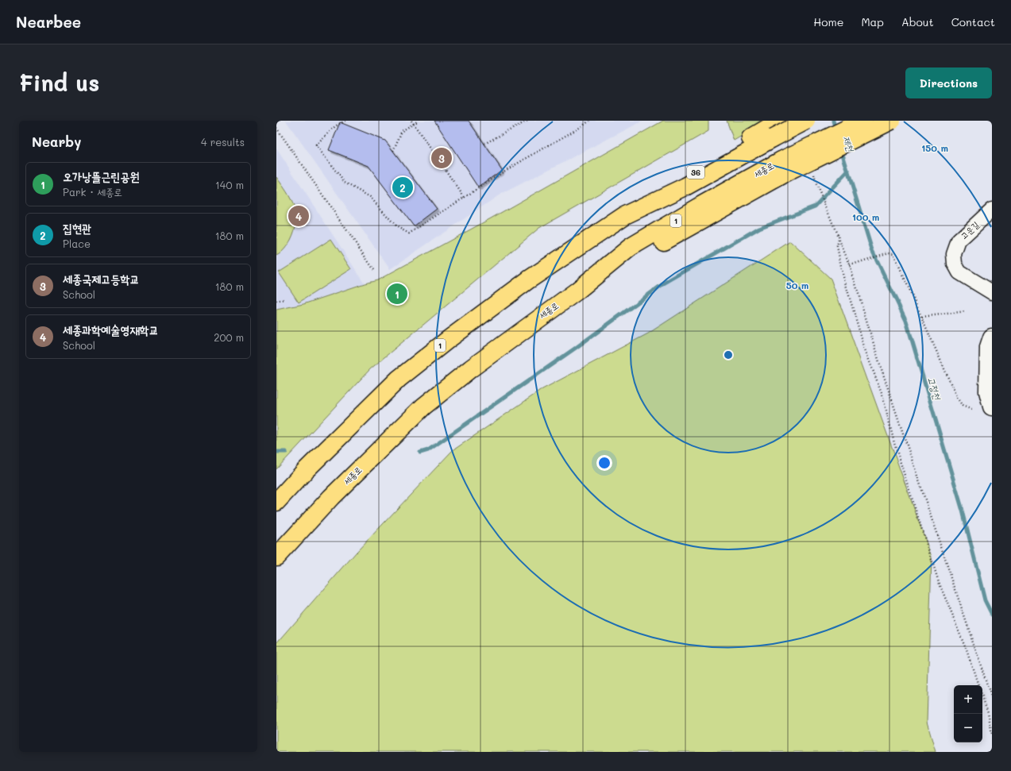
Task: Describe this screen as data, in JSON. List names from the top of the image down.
{
  "streets": {
    "highway": ["세종로", "1"],
    "street": ["고운길"]
  },
  "water": ["제천", "고정천"],
  "page": {
    "header": "Nearbee",
    "nav": [
      "Home",
      "Map",
      "About",
      "Contact"
    ],
    "buttons": "Directions",
    "title": "Find us",
    "heading": ["Nearby", "4 results"],
    "pins": [
      "3",
      "2",
      "4",
      "1"
    ],
    "list": [
      {
        "mark": "1",
        "name": "오가낭뜰근린공원",
        "note": "Park · 세종로",
        "value": "140 m"
      },
      {
        "mark": "2",
        "name": "집현관",
        "note": "Place",
        "value": "180 m"
      },
      {
        "mark": "3",
        "name": "세종국제고등학교",
        "note": "School",
        "value": "180 m"
      },
      {
        "mark": "4",
        "name": "세종과학예술영재학교",
        "note": "School",
        "value": "200 m"
      }
    ],
    "map_buttons": ["+", "−"]
  },
  "rings": ["150 m", "100 m", "50 m"]
}
